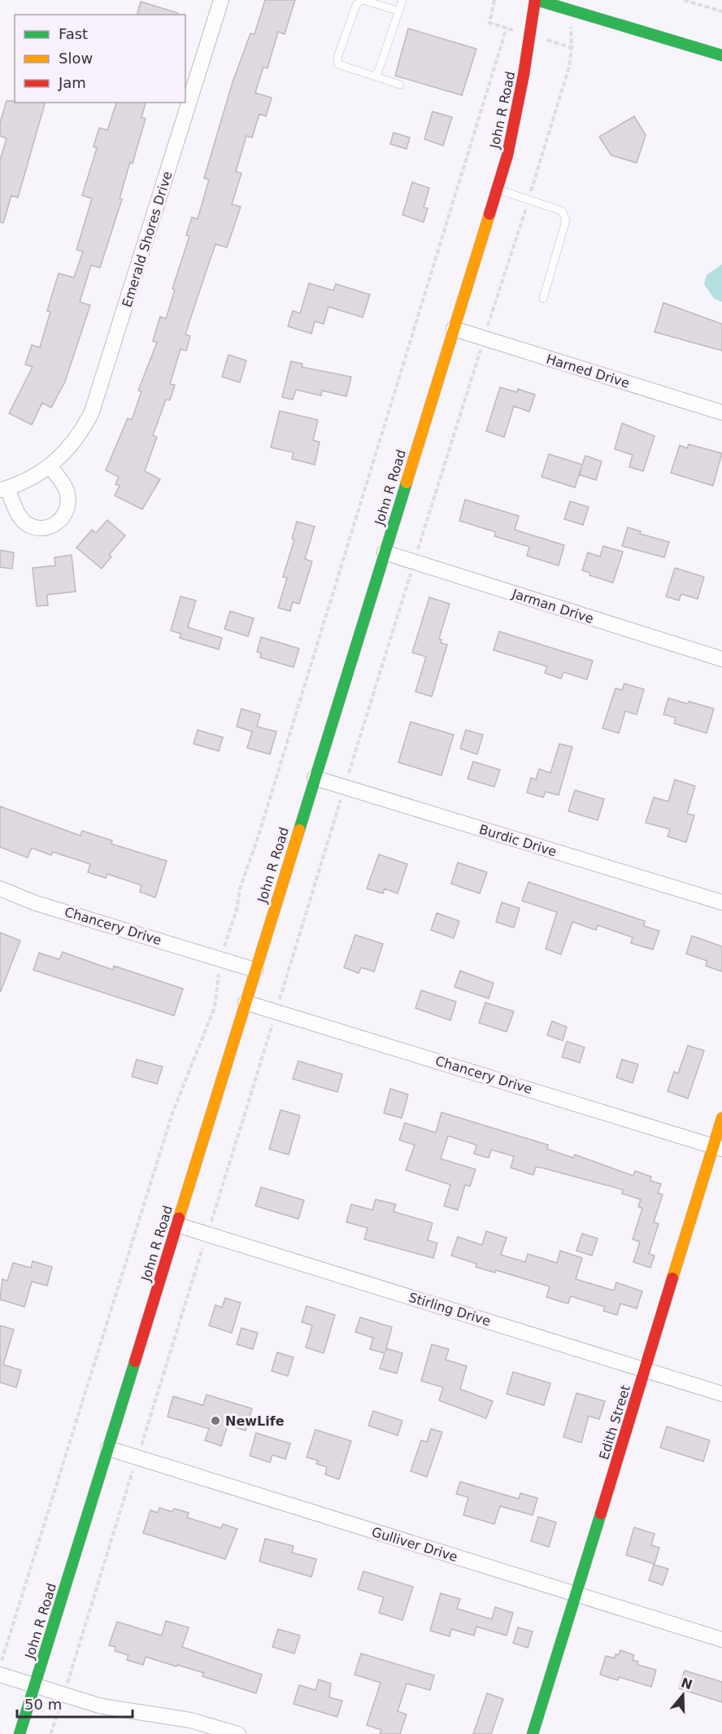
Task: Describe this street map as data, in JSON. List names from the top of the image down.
{
  "streets": {
    "main road": ["John R Road", "Edith Street"],
    "street": [
      "Emerald Shores Drive",
      "Harned Drive",
      "Jarman Drive",
      "Burdic Drive",
      "Chancery Drive",
      "Stirling Drive",
      "Gulliver Drive"
    ]
  },
  "crossings": [
    ["John R Road", "Harned Drive"],
    ["John R Road", "Jarman Drive"],
    ["John R Road", "Burdic Drive"],
    ["John R Road", "Chancery Drive"],
    ["John R Road", "Stirling Drive"],
    ["John R Road", "Gulliver Drive"],
    ["Chancery Drive", "Edith Street"],
    ["Stirling Drive", "Edith Street"],
    ["Edith Street", "Gulliver Drive"]
  ],
  "places": ["NewLife"],
  "legend": ["Fast", "Slow", "Jam"],
  "scale_bar": "50 m",
  "north": "top"
}
